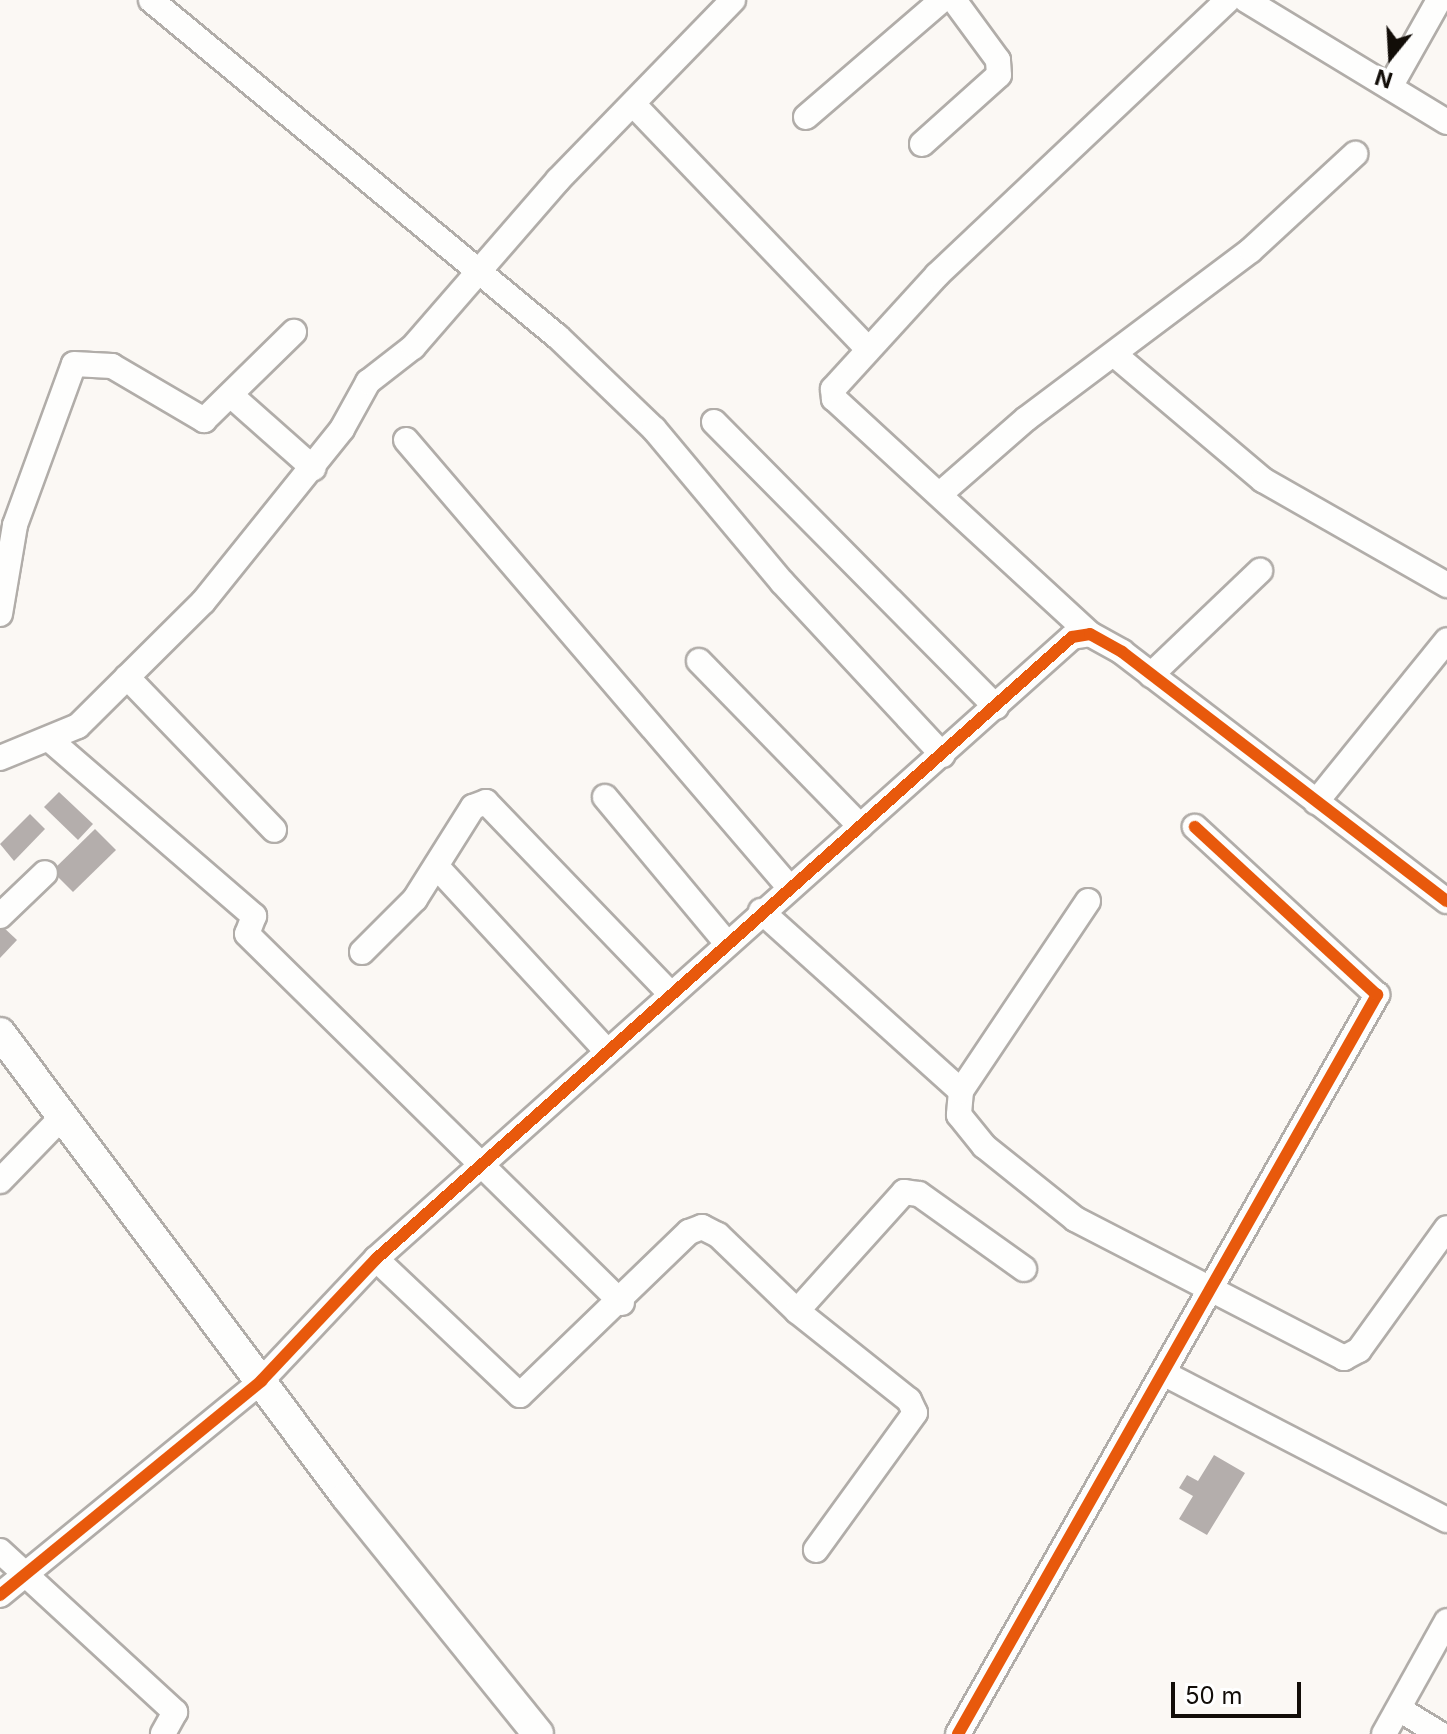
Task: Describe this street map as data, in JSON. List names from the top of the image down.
{
  "scale_bar": "50 m",
  "north": "bottom"
}
